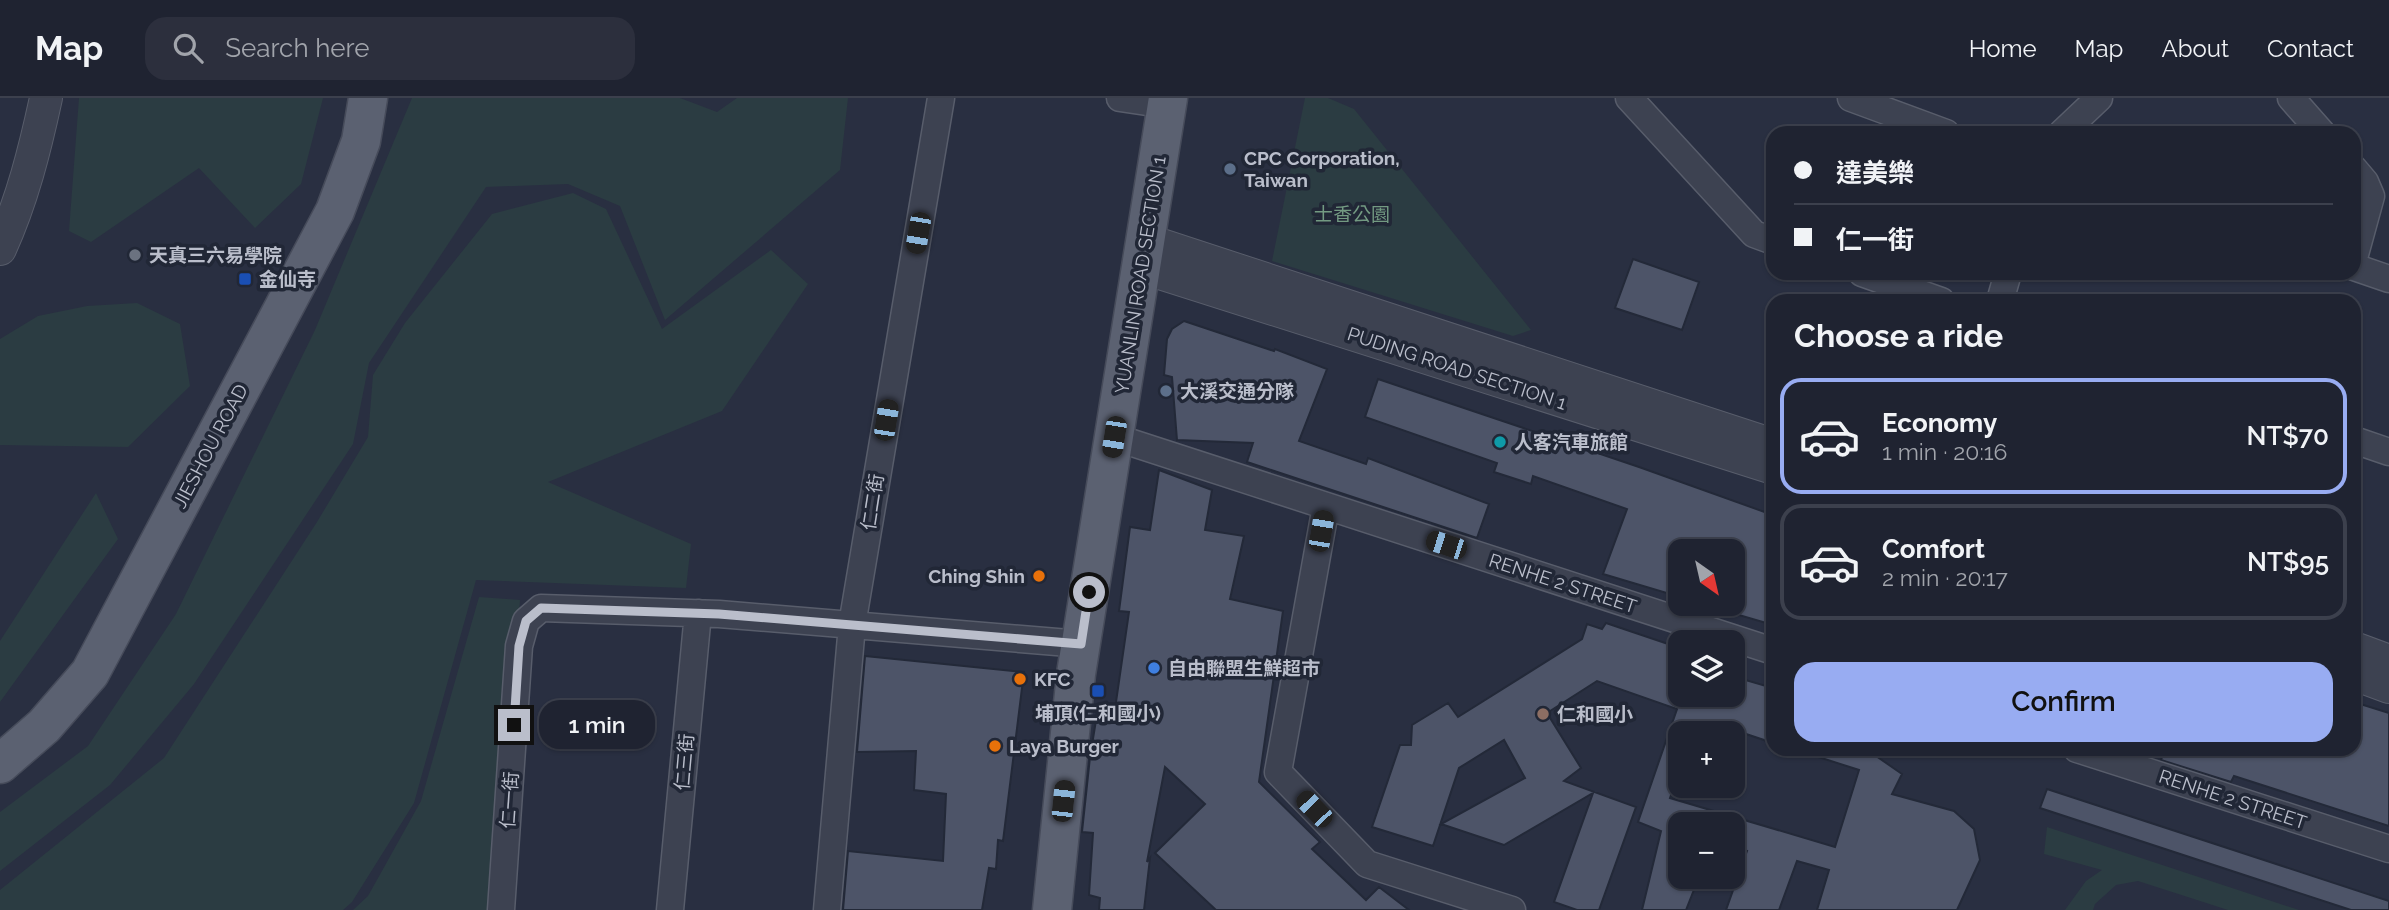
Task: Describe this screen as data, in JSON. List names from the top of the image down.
{
  "streets": {
    "main road": ["YUANLIN ROAD SECTION 1", "JIESHOU ROAD"],
    "street": [
      "PUDING ROAD SECTION 1",
      "仁二街",
      "RENHE 2 STREET",
      "仁三街",
      "仁一街"
    ]
  },
  "crossings": [
    ["YUANLIN ROAD SECTION 1", "PUDING ROAD SECTION 1"],
    ["YUANLIN ROAD SECTION 1", "RENHE 2 STREET"],
    ["YUANLIN ROAD SECTION 1", "仁一街"],
    ["仁二街", "仁一街"],
    ["仁三街", "仁一街"]
  ],
  "parks": ["士香公園"],
  "places": {
    "other": [
      "CPC Corporation, Taiwan",
      "天真三六易學院",
      "大溪交通分隊",
      "人客汽車旅館",
      "Ching Shin",
      "自由聯盟生鮮超市",
      "KFC",
      "仁和國小",
      "Laya Burger"
    ],
    "transit": ["金仙寺", "埔頂(仁和國小)"]
  },
  "north": "bottom right",
  "page": {
    "header": "Map",
    "search": "Search here",
    "nav": [
      "Home",
      "Map",
      "About",
      "Contact"
    ],
    "banner": ["達美樂", "仁一街"],
    "heading": "Choose a ride",
    "list": [
      {
        "name": "Economy",
        "note": "1 min · 20:16",
        "value": "NT$70"
      },
      {
        "name": "Comfort",
        "note": "2 min · 20:17",
        "value": "NT$95"
      }
    ],
    "map_buttons": ["+", "−"],
    "buttons": "Confirm",
    "bubble": "1 min"
  }
}
